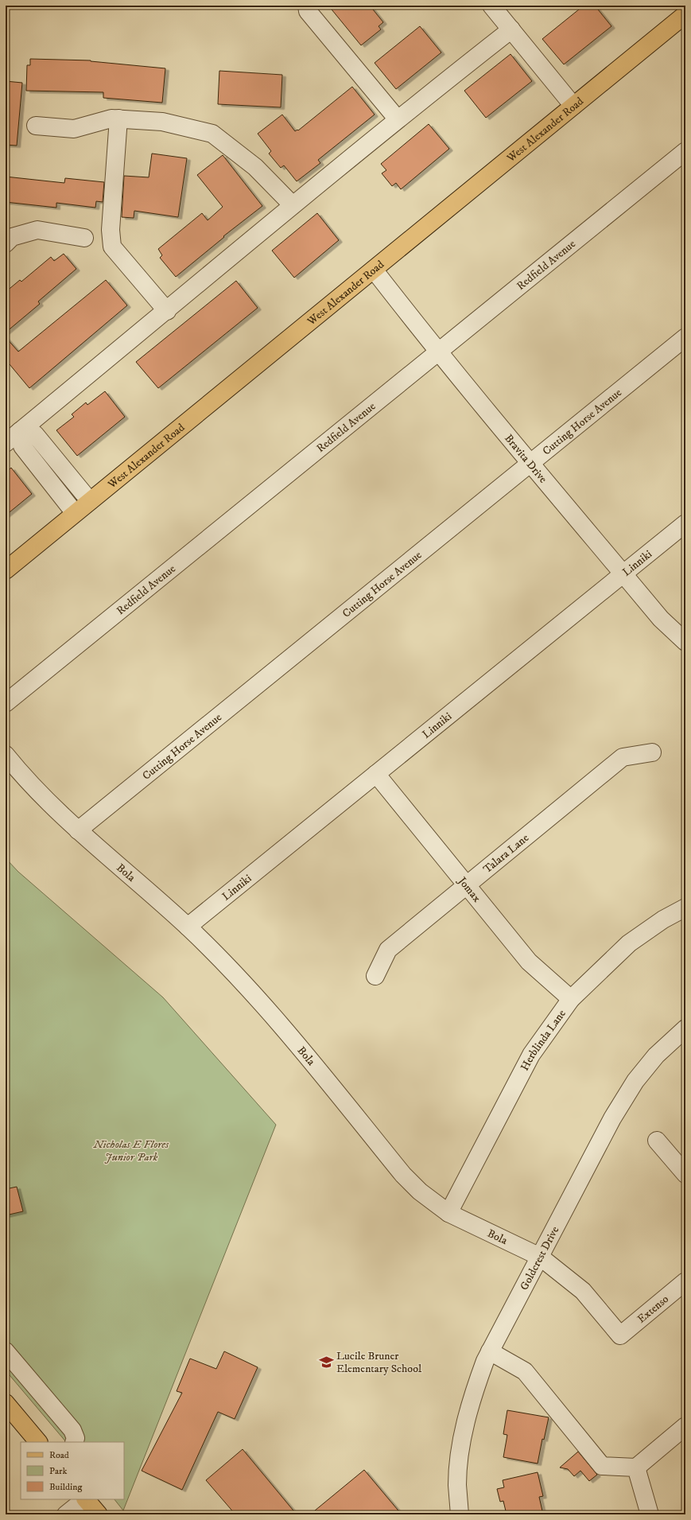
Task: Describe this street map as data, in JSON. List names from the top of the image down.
{
  "streets": {
    "main road": ["West Alexander Road"],
    "street": [
      "Redfield Avenue",
      "Cutting Horse Avenue",
      "Bravita Drive",
      "Linniki",
      "Talara Lane",
      "Bola",
      "Jomax",
      "Herblinda Lane",
      "Goldcrest Drive",
      "Extenso"
    ]
  },
  "crossings": [
    ["West Alexander Road", "Bravita Drive"],
    ["Redfield Avenue", "Bravita Drive"],
    ["Cutting Horse Avenue", "Bravita Drive"],
    ["Cutting Horse Avenue", "Bola"],
    ["Bravita Drive", "Linniki"],
    ["Linniki", "Bola"],
    ["Linniki", "Jomax"],
    ["Talara Lane", "Jomax"],
    ["Bola", "Herblinda Lane"],
    ["Bola", "Goldcrest Drive"],
    ["Bola", "Extenso"],
    ["Jomax", "Herblinda Lane"]
  ],
  "parks": ["Nicholas E Flores Junior Park"],
  "places": {
    "school or university": ["Lucile Bruner Elementary School"]
  },
  "legend": ["Road", "Park", "Building"]
}
